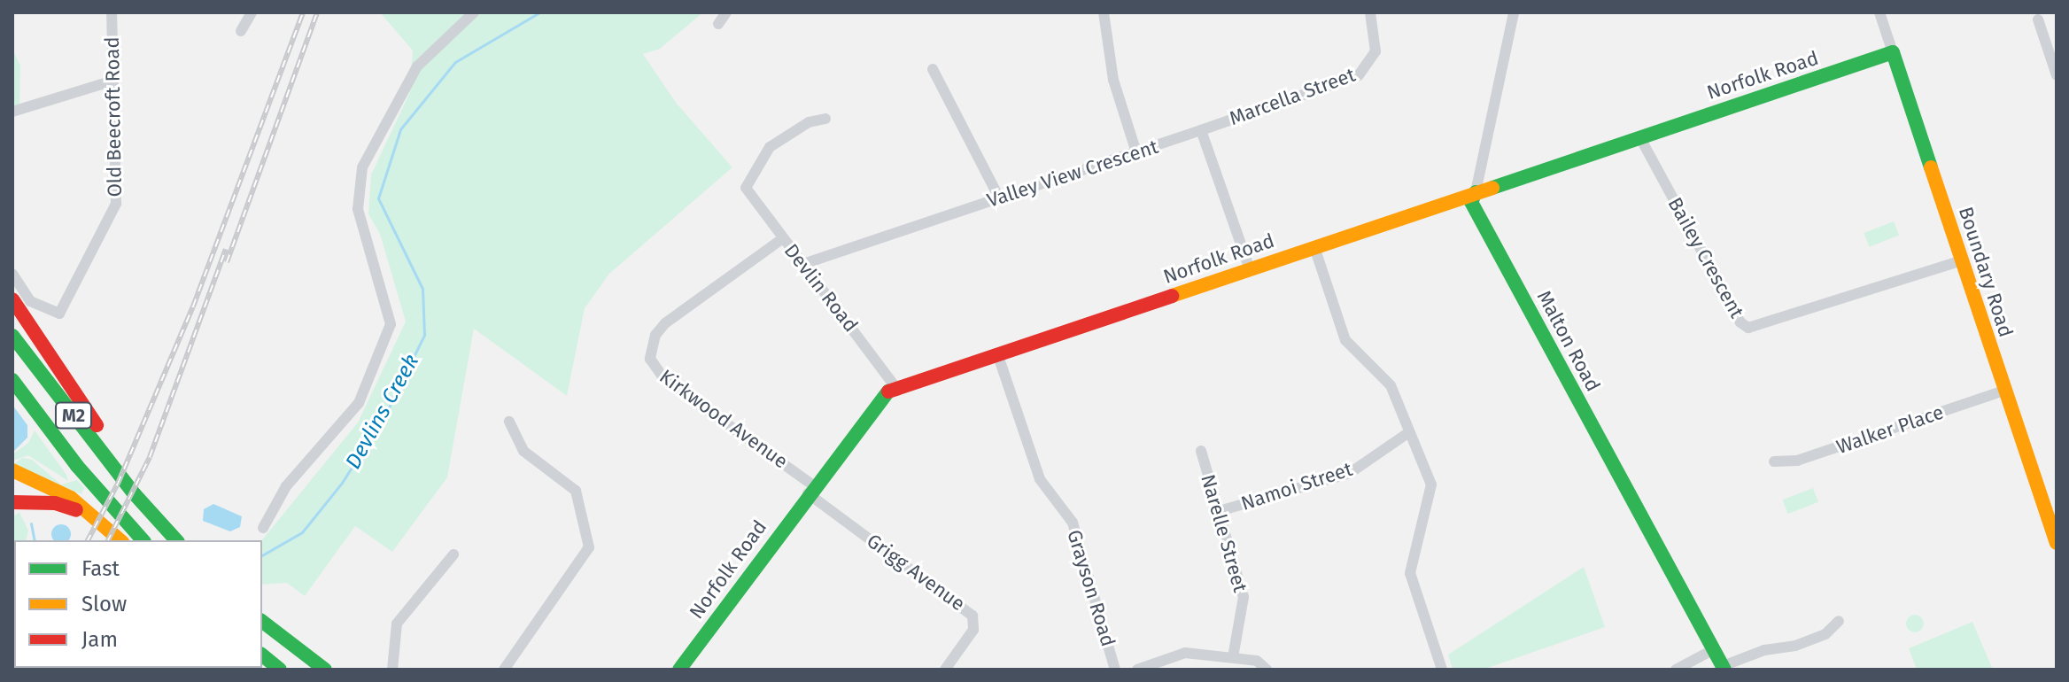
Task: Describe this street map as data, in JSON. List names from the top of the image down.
{
  "streets": {
    "main road": [
      "Norfolk Road",
      "Boundary Road",
      "Malton Road",
      "M2"
    ],
    "street": [
      "Marcella Street",
      "Old Beecroft Road",
      "Valley View Crescent",
      "Bailey Crescent",
      "Devlin Road",
      "Kirkwood Avenue",
      "Walker Place",
      "Namoi Street",
      "Narelle Street",
      "Grigg Avenue",
      "Grayson Road"
    ]
  },
  "crossings": [
    ["Norfolk Road", "Bailey Crescent"],
    ["Norfolk Road", "Boundary Road"],
    ["Norfolk Road", "Devlin Road"],
    ["Norfolk Road", "Malton Road"],
    ["Norfolk Road", "Kirkwood Avenue"],
    ["Norfolk Road", "Grigg Avenue"],
    ["Norfolk Road", "Grayson Road"],
    ["Marcella Street", "Valley View Crescent"],
    ["Valley View Crescent", "Devlin Road"],
    ["Bailey Crescent", "Boundary Road"],
    ["Boundary Road", "Walker Place"],
    ["Devlin Road", "Kirkwood Avenue"],
    ["Kirkwood Avenue", "Grigg Avenue"],
    ["Namoi Street", "Narelle Street"]
  ],
  "water": ["Devlins Creek"],
  "legend": ["Fast", "Slow", "Jam"]
}
